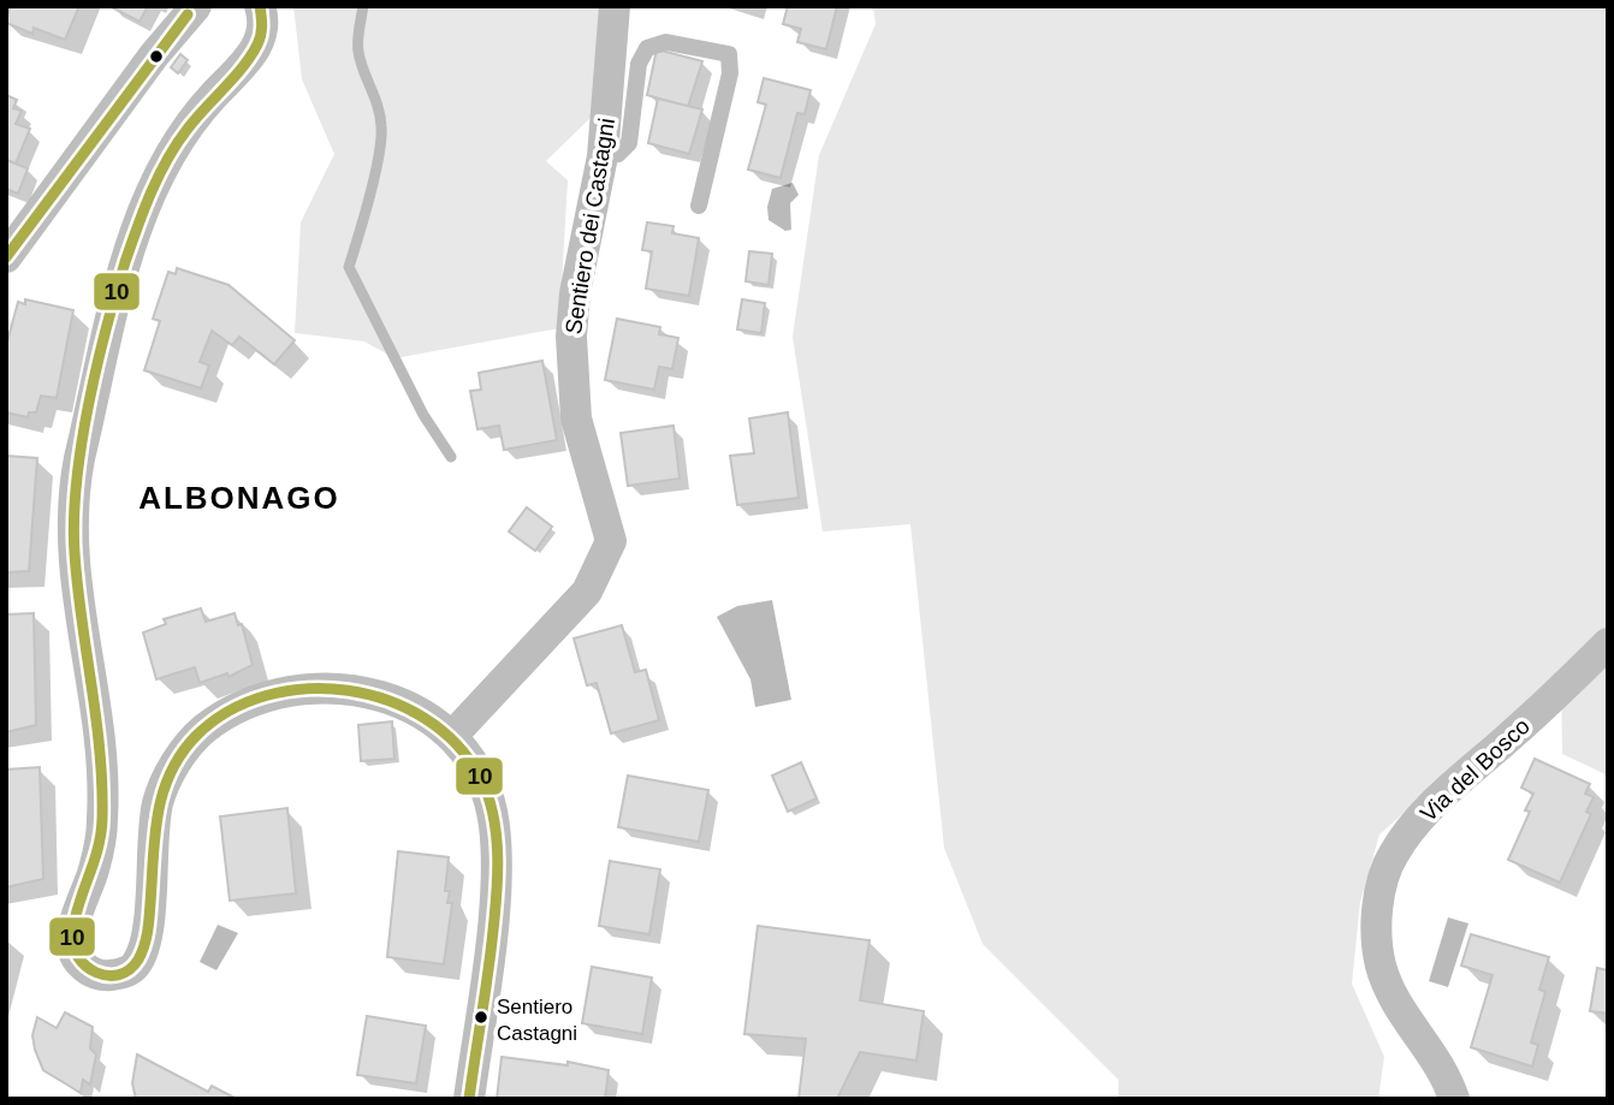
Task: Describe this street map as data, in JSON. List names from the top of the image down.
{
  "streets": {
    "street": ["Sentiero dei Castagni", "Via del Bosco"]
  },
  "districts": ["ALBONAGO"],
  "places": ["Sentiero Castagni"],
  "lines": ["transit line 10"]
}
